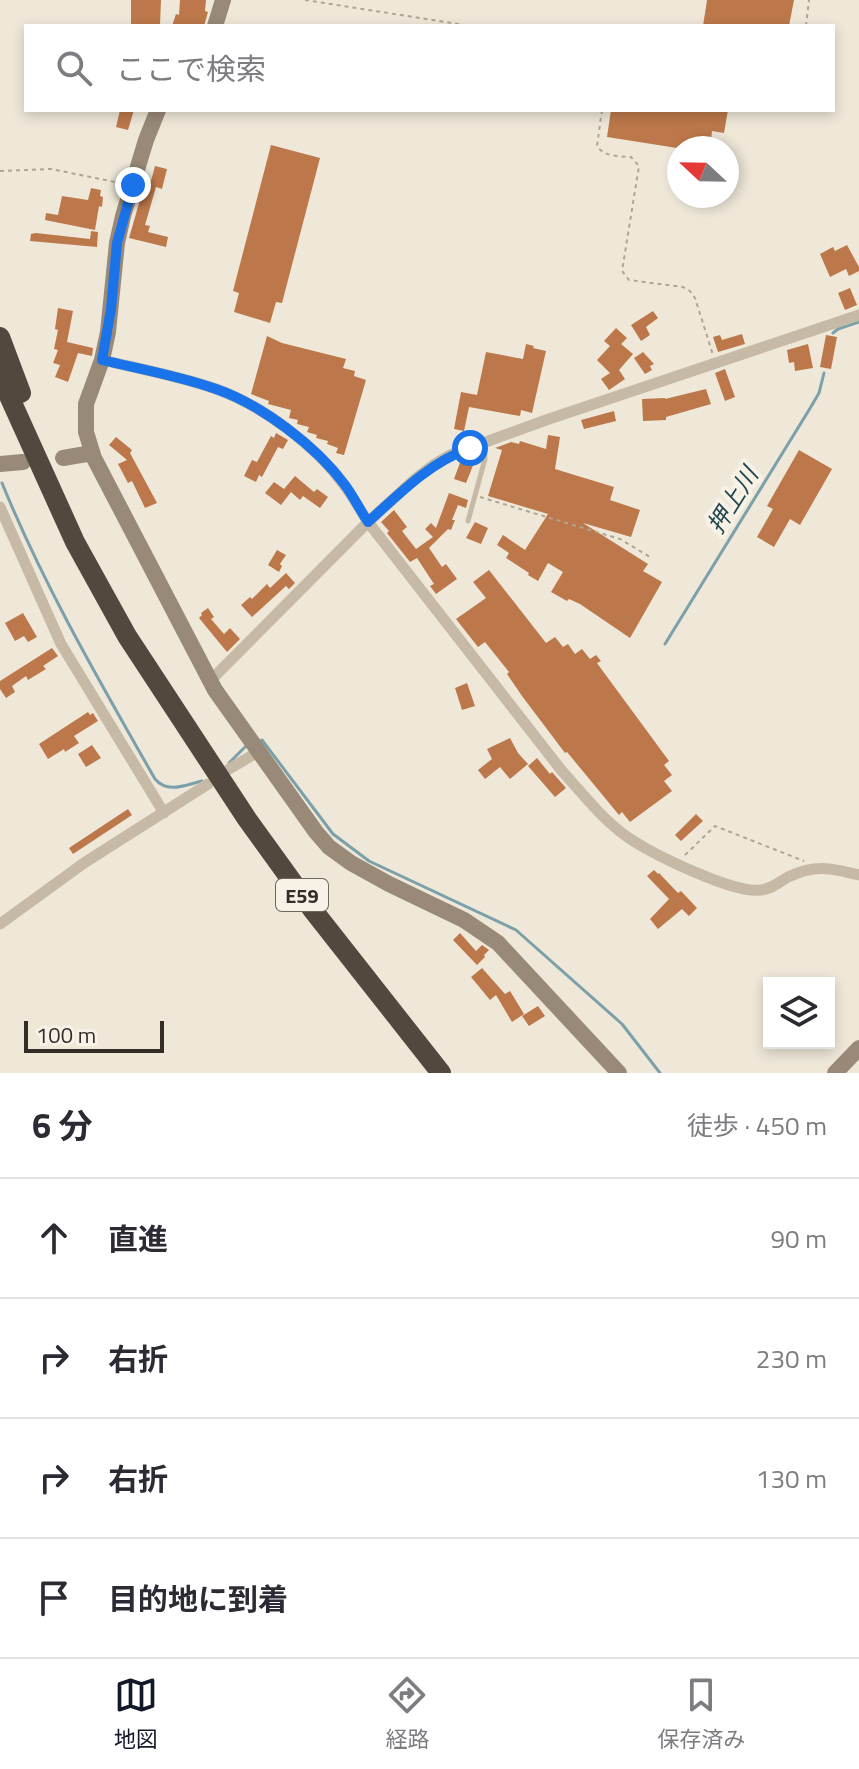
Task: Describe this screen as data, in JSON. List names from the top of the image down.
{
  "streets": {
    "highway": ["E59"]
  },
  "water": ["押上川"],
  "scale_bar": "100 m",
  "north": "left",
  "page": {
    "search": "ここで検索",
    "scale": "100 m",
    "heading": ["6 分", "徒歩 · 450 m"],
    "list": [
      ["直進", "90 m"],
      ["右折", "230 m"],
      ["右折", "130 m"],
      "目的地に到着"
    ],
    "nav": ["地図", "経路", "保存済み"]
  }
}
